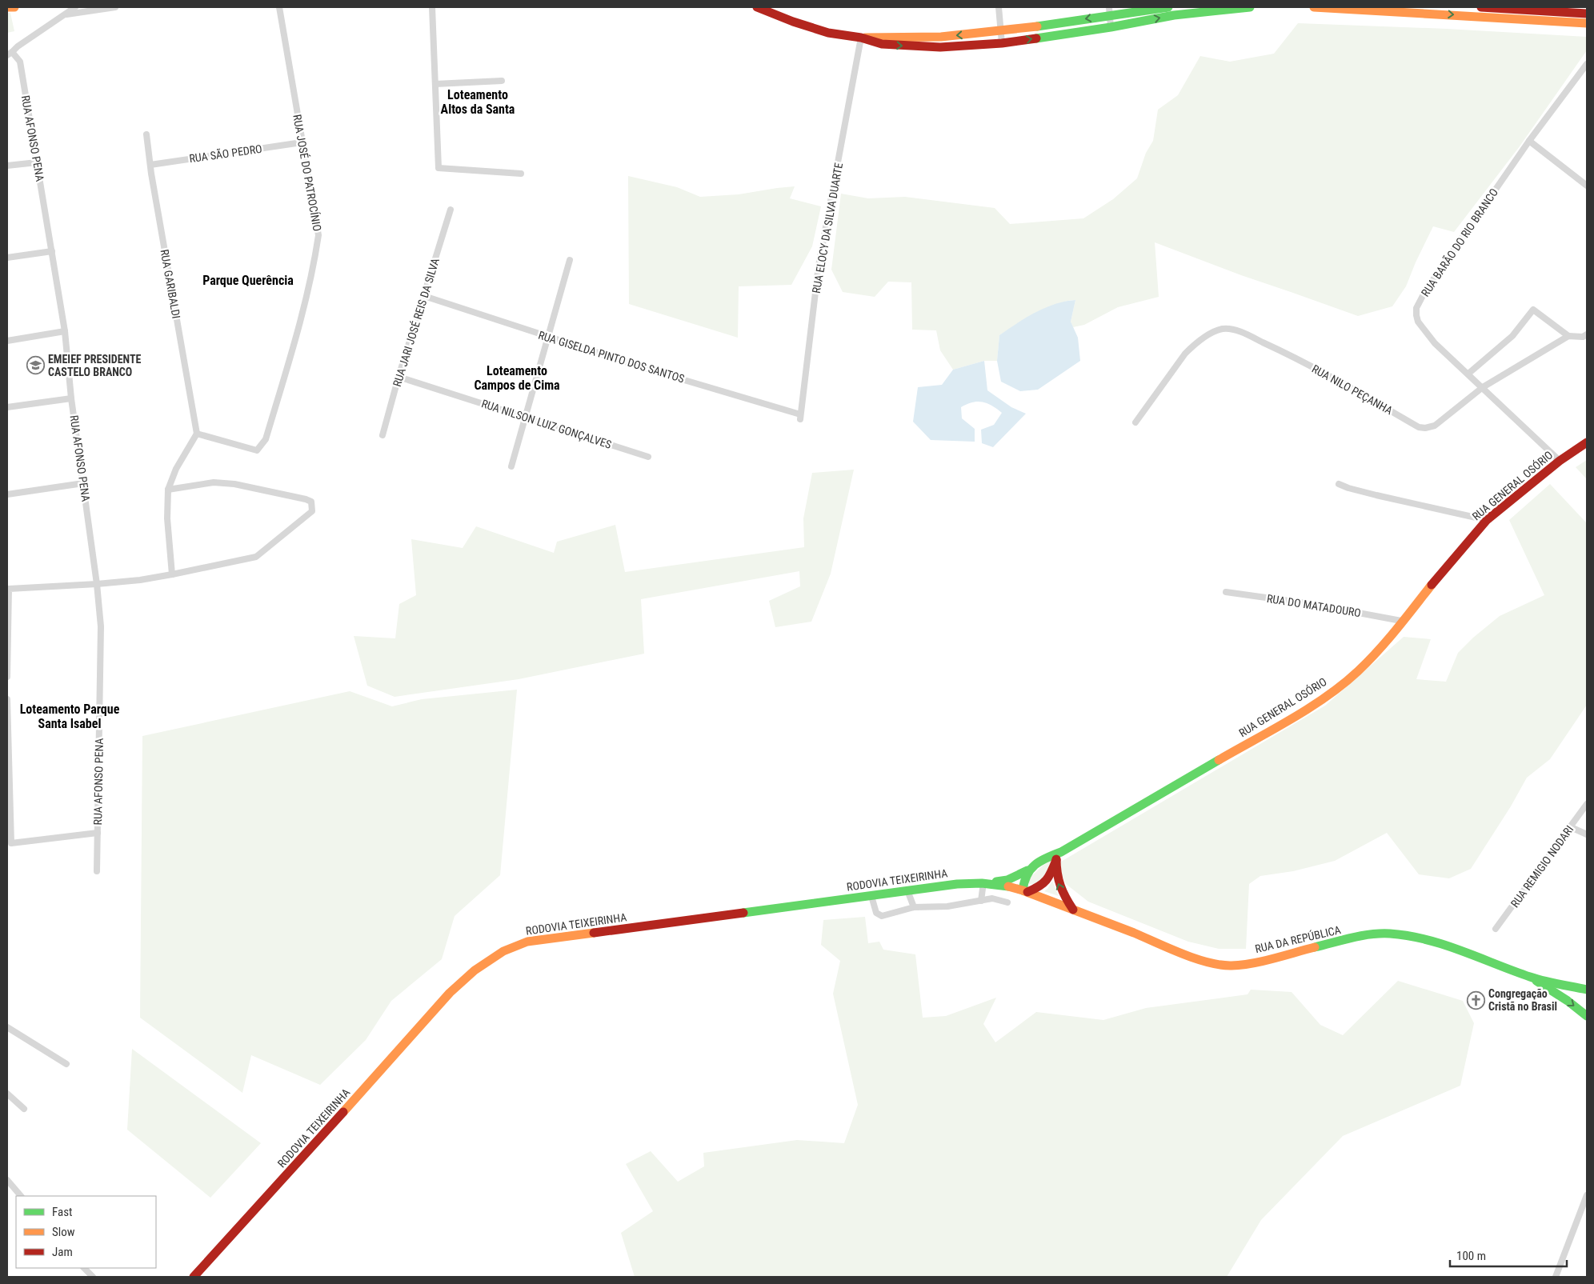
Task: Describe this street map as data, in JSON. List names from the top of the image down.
{
  "streets": {
    "main road": ["RUA GENERAL OSÓRIO", "RODOVIA TEIXEIRINHA", "RUA DA REPÚBLICA"],
    "street": [
      "RUA AFONSO PENA",
      "RUA SÃO PEDRO",
      "RUA JOSÉ DO PATROCÍNIO",
      "RUA ELOCY DA SILVA DUARTE",
      "RUA BARÃO DO RIO BRANCO",
      "RUA GARIBALDI",
      "RUA JARI JOSÉ REIS DA SILVA",
      "RUA GISELDA PINTO DOS SANTOS",
      "RUA NILO PEÇANHA",
      "RUA NILSON LUIZ GONÇALVES",
      "RUA DO MATADOURO",
      "RUA REMIGIO NODARI"
    ]
  },
  "crossings": [
    ["RUA SÃO PEDRO", "RUA JOSÉ DO PATROCÍNIO"],
    ["RUA SÃO PEDRO", "RUA GARIBALDI"],
    ["RUA JOSÉ DO PATROCÍNIO", "RUA GARIBALDI"],
    ["RUA ELOCY DA SILVA DUARTE", "RUA GISELDA PINTO DOS SANTOS"],
    ["RUA BARÃO DO RIO BRANCO", "RUA NILO PEÇANHA"],
    ["RUA BARÃO DO RIO BRANCO", "RUA GENERAL OSÓRIO"],
    ["RUA JARI JOSÉ REIS DA SILVA", "RUA GISELDA PINTO DOS SANTOS"],
    ["RUA JARI JOSÉ REIS DA SILVA", "RUA NILSON LUIZ GONÇALVES"],
    ["RUA GENERAL OSÓRIO", "RUA DO MATADOURO"],
    ["RUA GENERAL OSÓRIO", "RODOVIA TEIXEIRINHA"],
    ["RODOVIA TEIXEIRINHA", "RUA DA REPÚBLICA"]
  ],
  "districts": [
    "Loteamento Altos da Santa",
    "Parque Querência",
    "Loteamento Campos de Cima",
    "Loteamento Parque Santa Isabel"
  ],
  "places": {
    "school or university": ["EMEIEF PRESIDENTE CASTELO BRANCO"],
    "church": ["Congregação Cristã no Brasil"]
  },
  "legend": ["Fast", "Slow", "Jam"],
  "scale_bar": "100 m"
}
